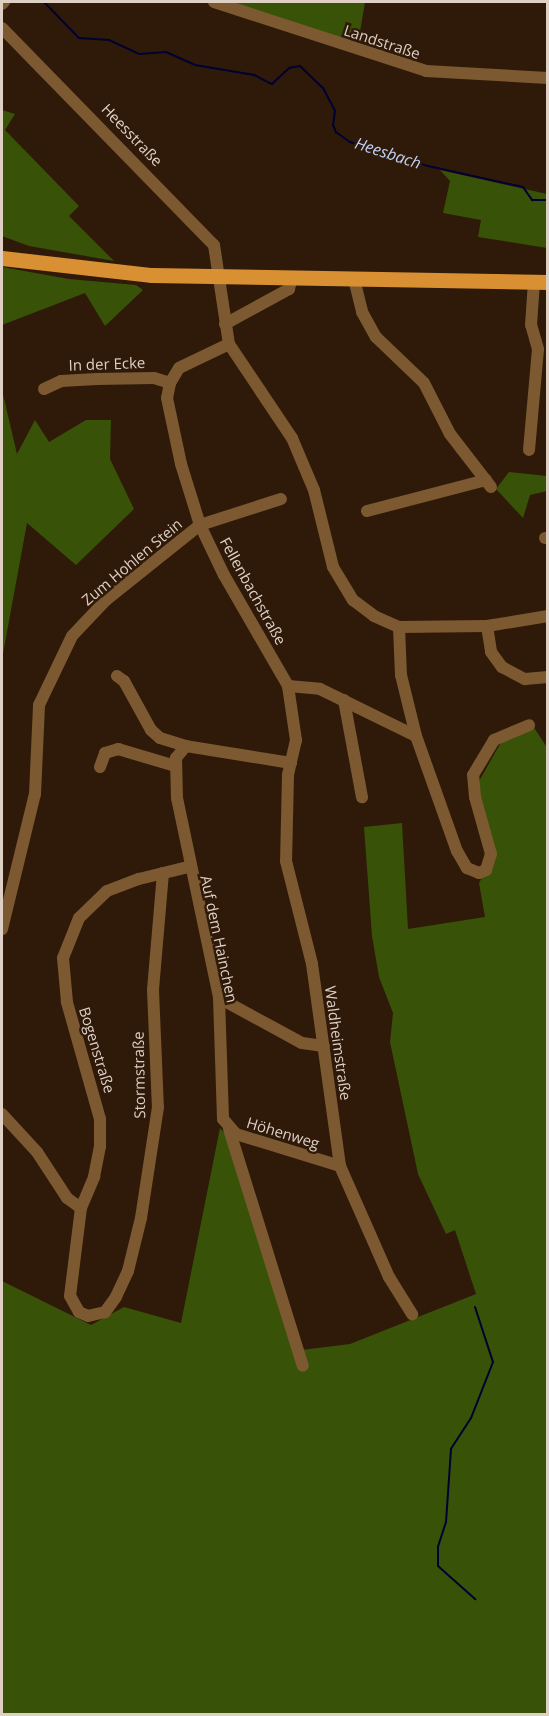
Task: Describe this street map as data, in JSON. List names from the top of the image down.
{
  "streets": {
    "street": [
      "Landstraße",
      "Heesstraße",
      "In der Ecke",
      "Zum Hohlen Stein",
      "Fellenbachstraße",
      "Auf dem Hainchen",
      "Waldheimstraße",
      "Bogenstraße",
      "Stormstraße",
      "Höhenweg"
    ]
  },
  "crossings": [
    ["In der Ecke", "Fellenbachstraße"],
    ["Zum Hohlen Stein", "Fellenbachstraße"],
    ["Auf dem Hainchen", "Bogenstraße"],
    ["Auf dem Hainchen", "Höhenweg"],
    ["Waldheimstraße", "Höhenweg"],
    ["Bogenstraße", "Stormstraße"]
  ],
  "water": ["Heesbach"]
}
